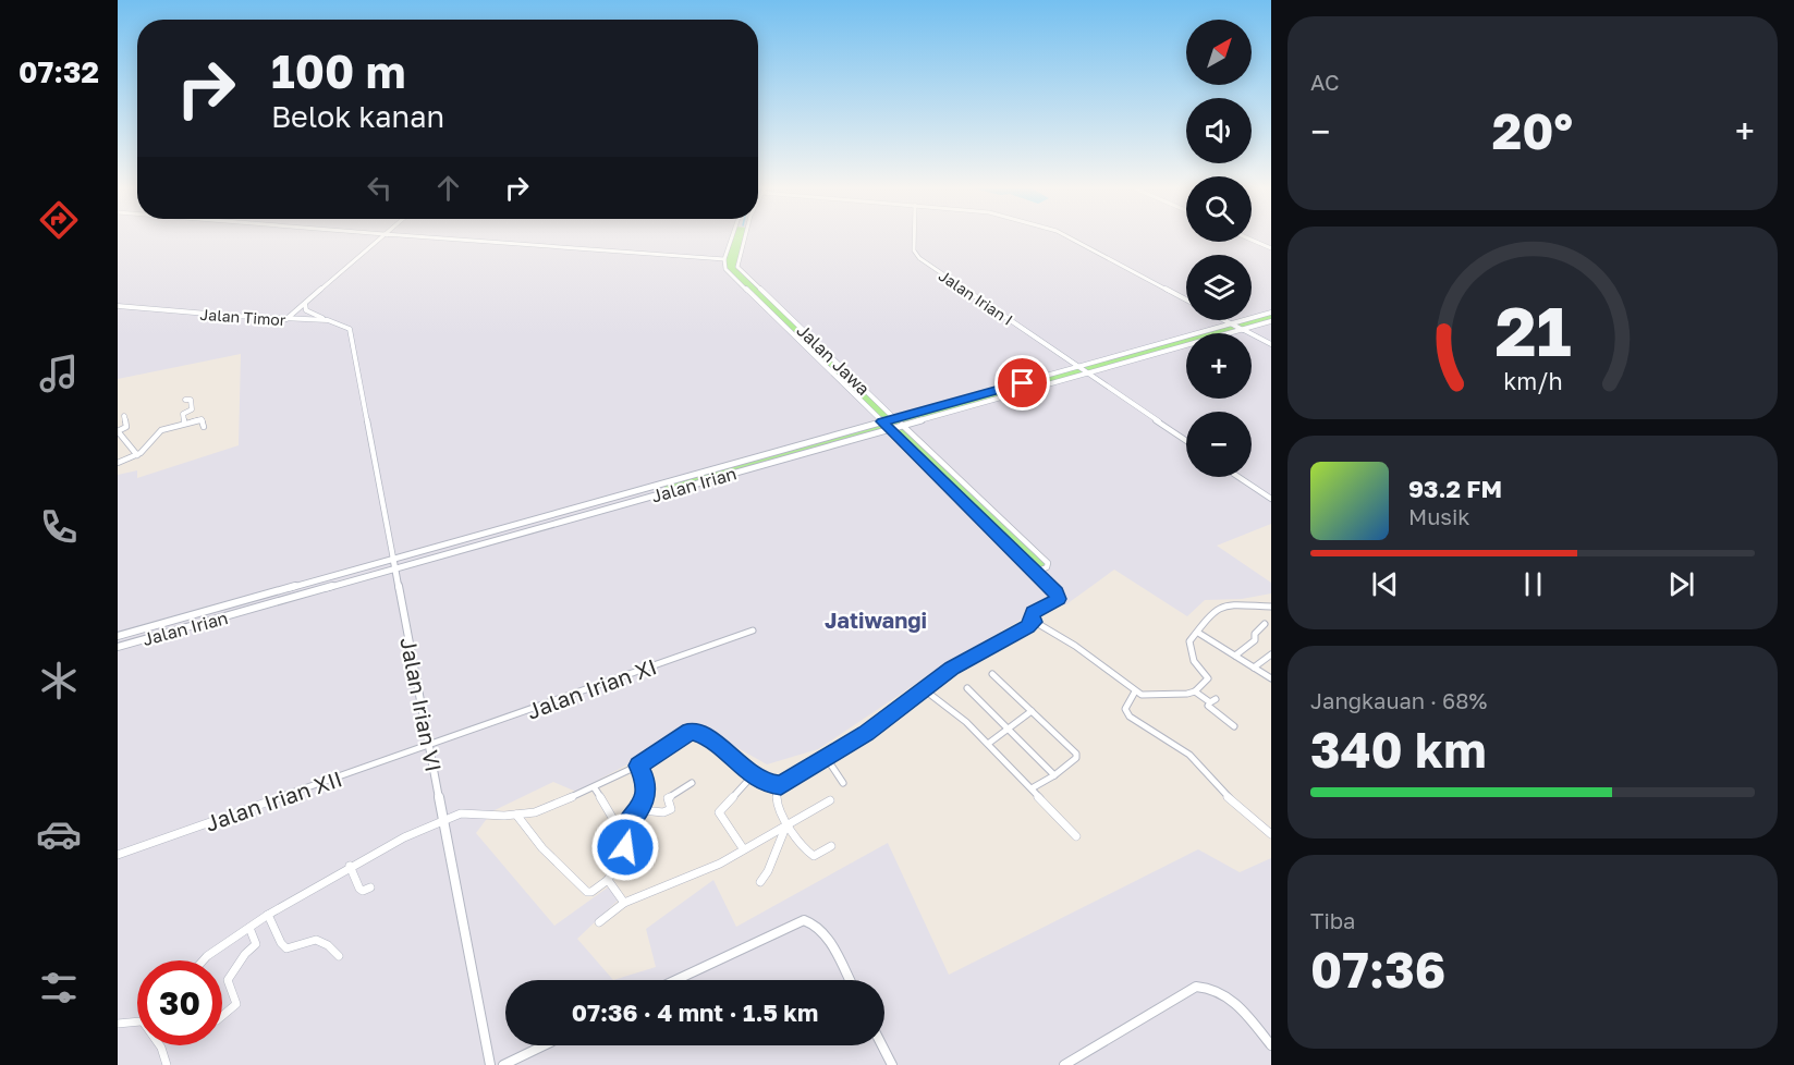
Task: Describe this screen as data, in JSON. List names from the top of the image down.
{
  "streets": {
    "street": [
      "Jalan Irian I",
      "Jalan Timor",
      "Jalan Jawa",
      "Jalan Irian",
      "Jalan Irian XI",
      "Jalan Irian VI",
      "Jalan Irian XII"
    ]
  },
  "crossings": [
    ["Jalan Irian I", "Jalan Irian"],
    ["Jalan Timor", "Jalan Irian VI"],
    ["Jalan Jawa", "Jalan Irian"],
    ["Jalan Irian", "Jalan Irian VI"],
    ["Jalan Irian XI", "Jalan Irian VI"],
    ["Jalan Irian XI", "Jalan Irian XII"],
    ["Jalan Irian VI", "Jalan Irian XII"]
  ],
  "districts": ["Jatiwangi"],
  "north": "top right",
  "page": {
    "tabs": "07:32",
    "tile": [
      "AC",
      ["Jangkauan · 68%", "340 km"],
      ["Tiba", "07:36"]
    ],
    "map_buttons": ["+", "−"],
    "turn": ["100 m", "Belok kanan"],
    "heat": ["−", "20°", "+"],
    "song": ["93.2 FM", "Musik"],
    "limit": "30",
    "trip": "07:36 · 4 mnt · 1.5 km",
    "gauge": ["21", "km/h"]
  }
}
